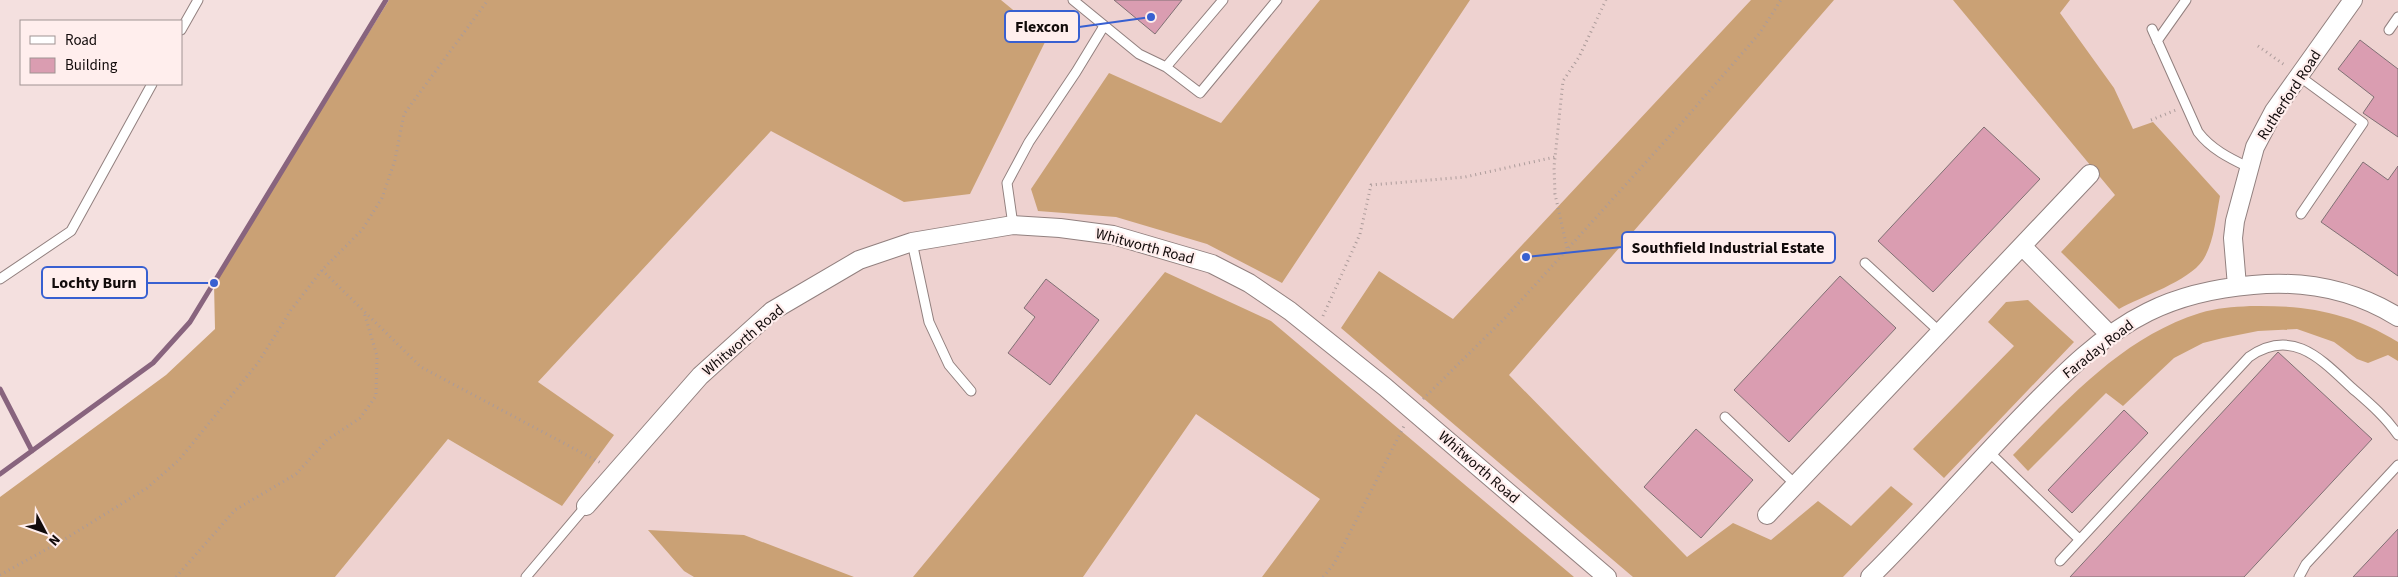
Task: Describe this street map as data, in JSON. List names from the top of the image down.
{
  "streets": {
    "street": ["Rutherford Road", "Whitworth Road", "Faraday Road"]
  },
  "crossings": [
    ["Rutherford Road", "Faraday Road"]
  ],
  "places": ["Flexcon", "Southfield Industrial Estate", "Lochty Burn"],
  "legend": ["Road", "Building"],
  "north": "bottom right"
}
